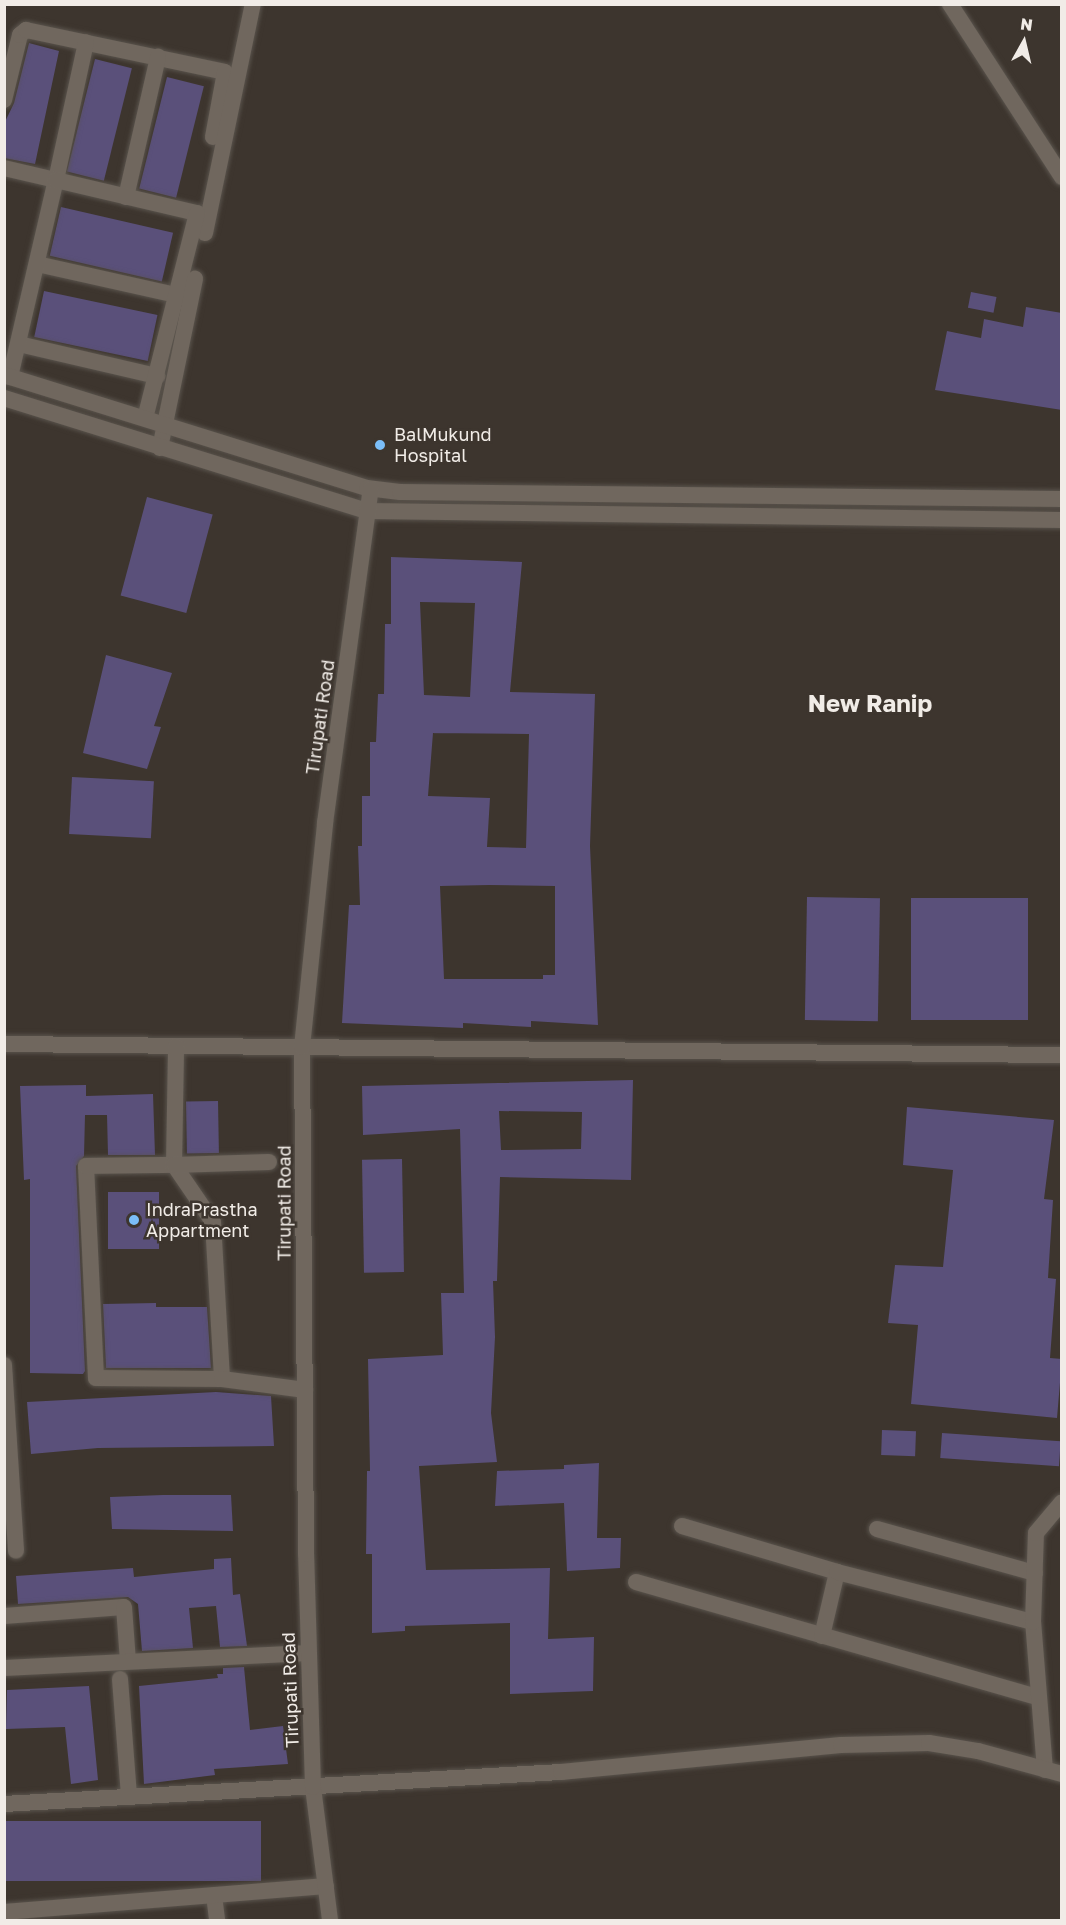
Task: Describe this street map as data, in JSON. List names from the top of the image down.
{
  "streets": {
    "street": ["Tirupati Road"]
  },
  "districts": ["New Ranip"],
  "places": ["BalMukund Hospital", "IndraPrastha Appartment"],
  "north": "top"
}
